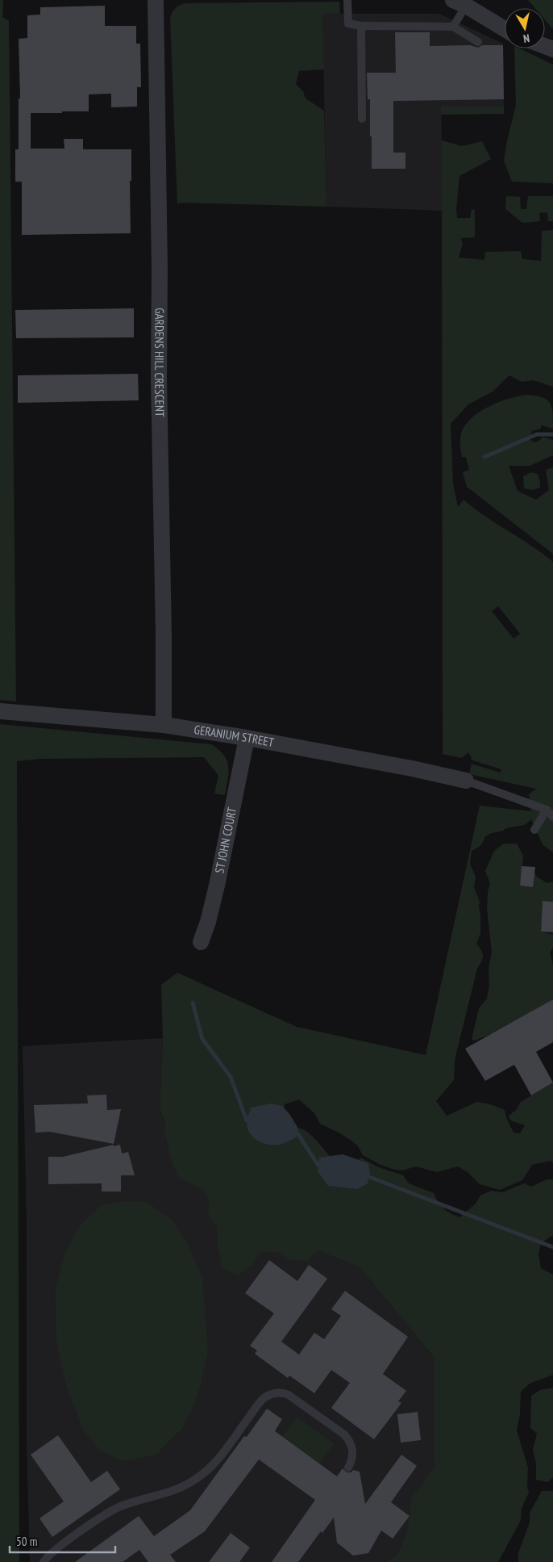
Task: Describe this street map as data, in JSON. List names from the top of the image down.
{
  "streets": {
    "street": ["GARDENS HILL CRESCENT", "GERANIUM STREET", "ST JOHN COURT"]
  },
  "crossings": [
    ["GARDENS HILL CRESCENT", "GERANIUM STREET"],
    ["GERANIUM STREET", "ST JOHN COURT"]
  ],
  "scale_bar": "50 m",
  "north": "bottom"
}
